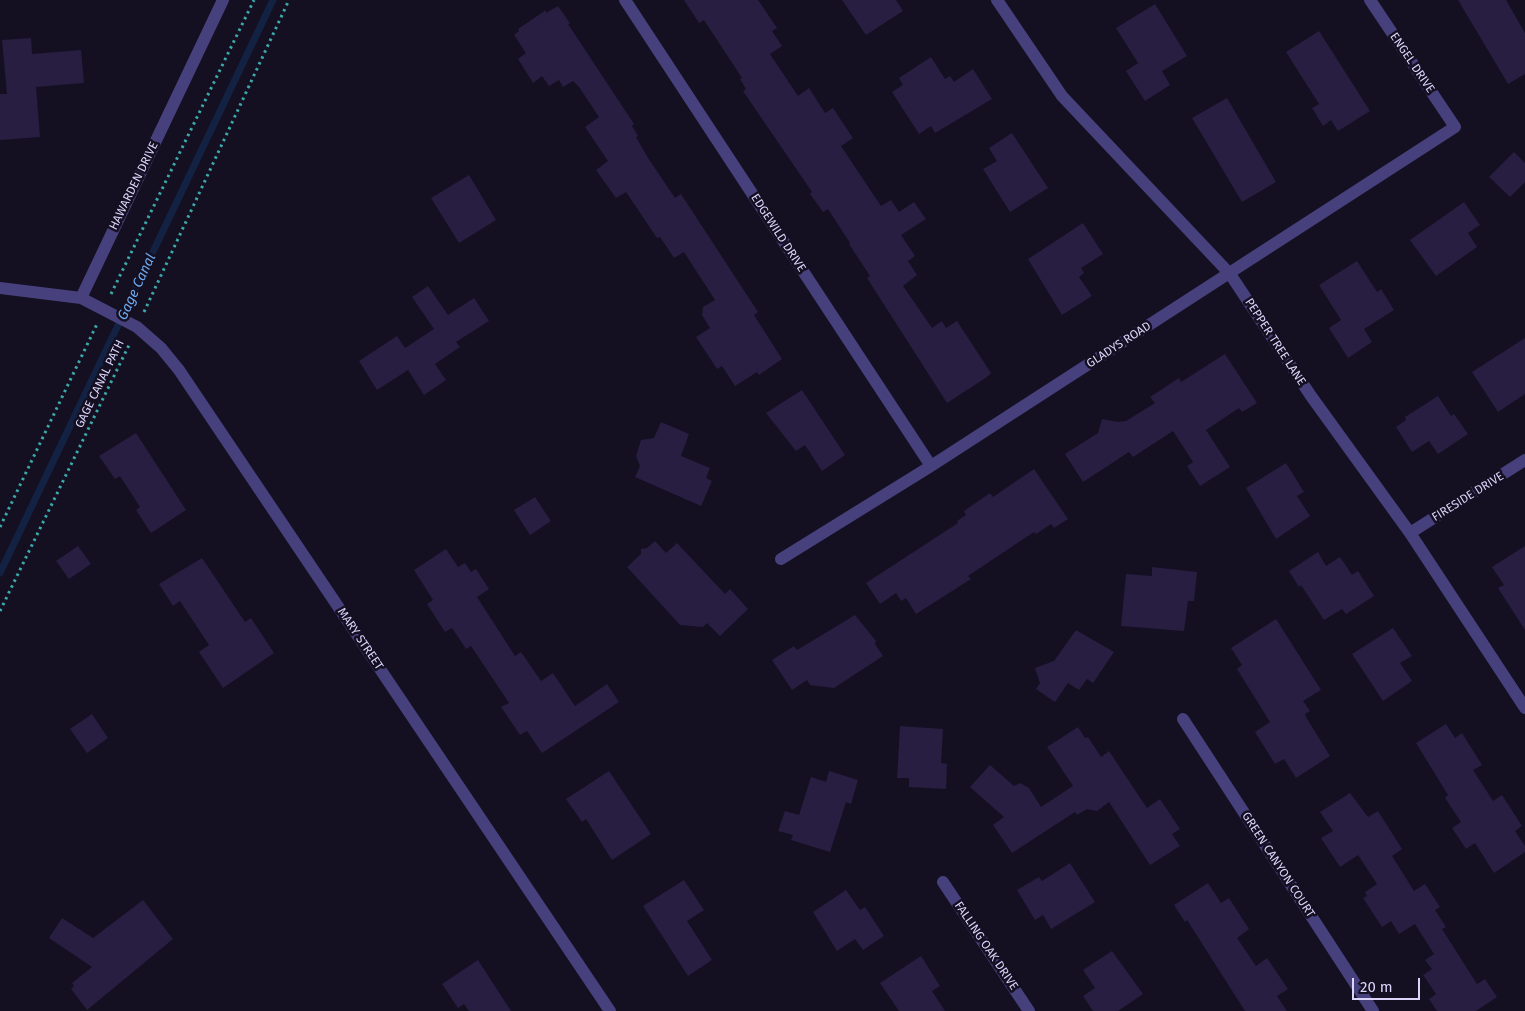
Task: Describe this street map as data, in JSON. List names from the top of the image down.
{
  "streets": {
    "street": [
      "ENGEL DRIVE",
      "HAWARDEN DRIVE",
      "EDGEWILD DRIVE",
      "PEPPER TREE LANE",
      "GLADYS ROAD",
      "FIRESIDE DRIVE",
      "MARY STREET",
      "GREEN CANYON COURT",
      "FALLING OAK DRIVE"
    ],
    "path": ["GAGE CANAL PATH"]
  },
  "crossings": [
    ["ENGEL DRIVE", "GLADYS ROAD"],
    ["HAWARDEN DRIVE", "MARY STREET"],
    ["EDGEWILD DRIVE", "GLADYS ROAD"],
    ["PEPPER TREE LANE", "GLADYS ROAD"],
    ["PEPPER TREE LANE", "FIRESIDE DRIVE"],
    ["GAGE CANAL PATH", "MARY STREET"]
  ],
  "water": ["Gage Canal"],
  "scale_bar": "20 m"
}
